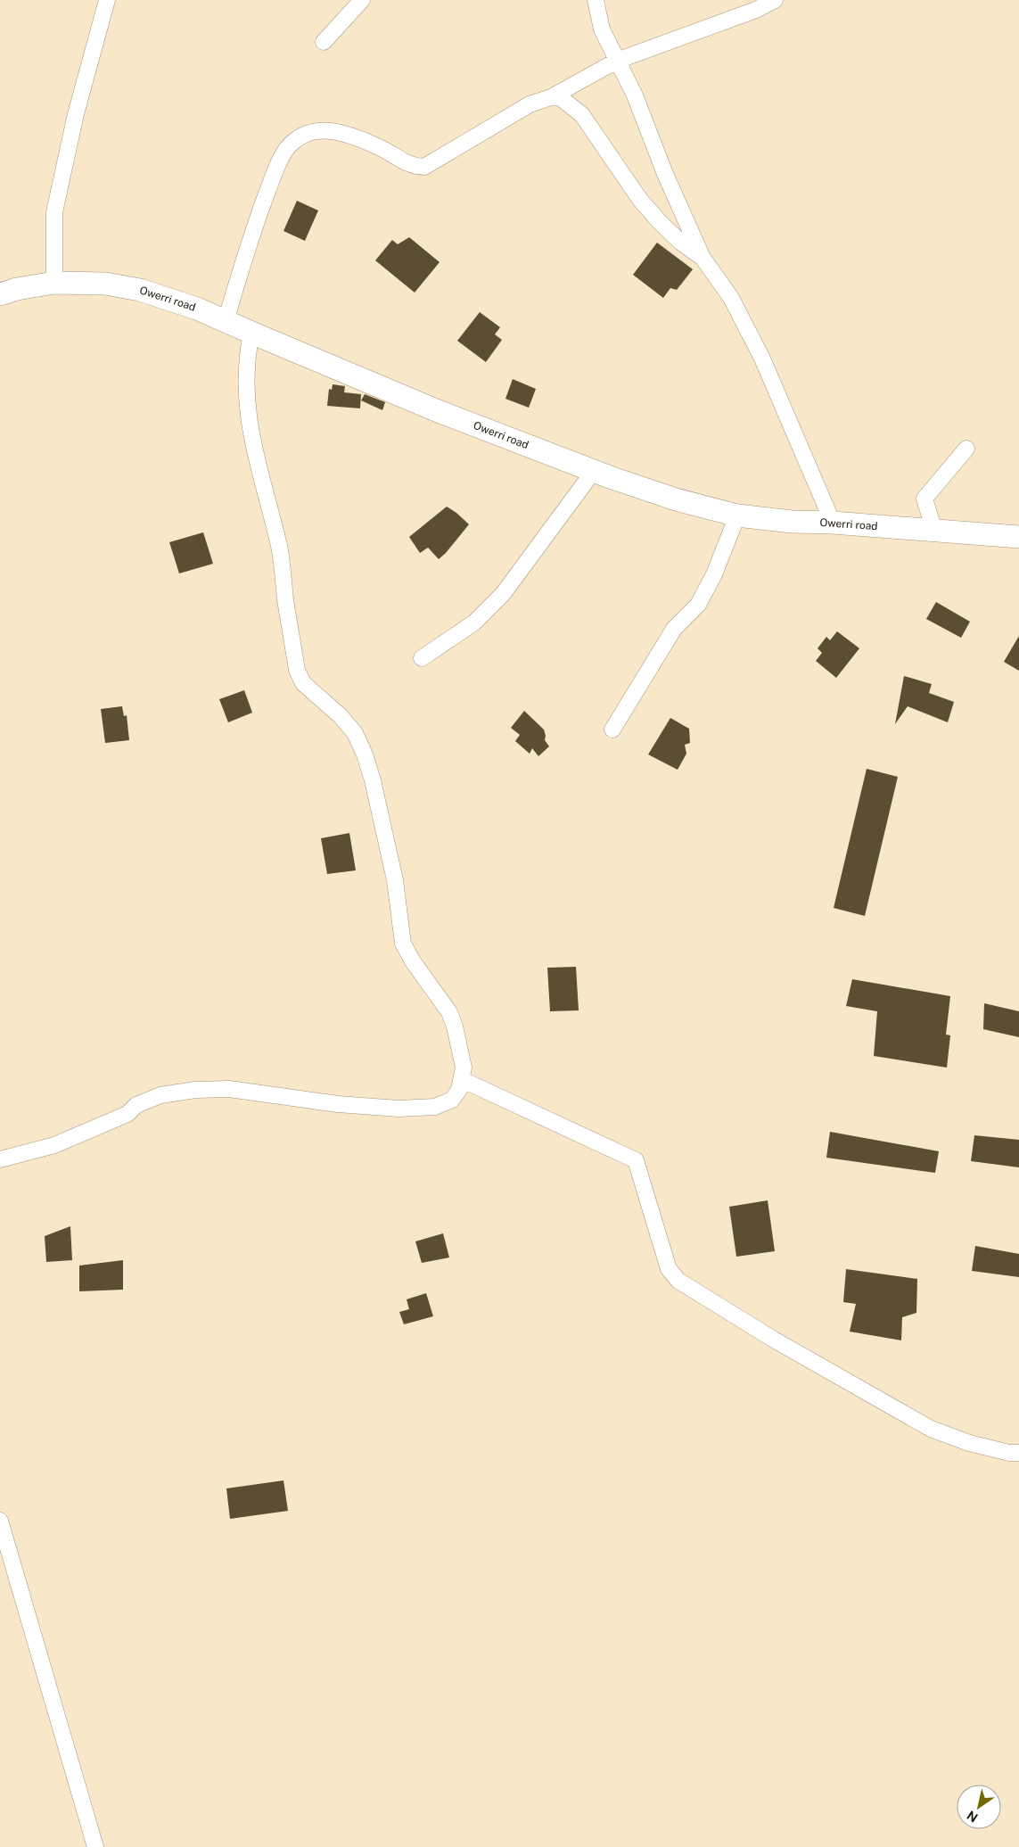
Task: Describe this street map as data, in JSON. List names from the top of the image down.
{
  "streets": {
    "main road": ["Owerri road"]
  },
  "north": "bottom left"
}
